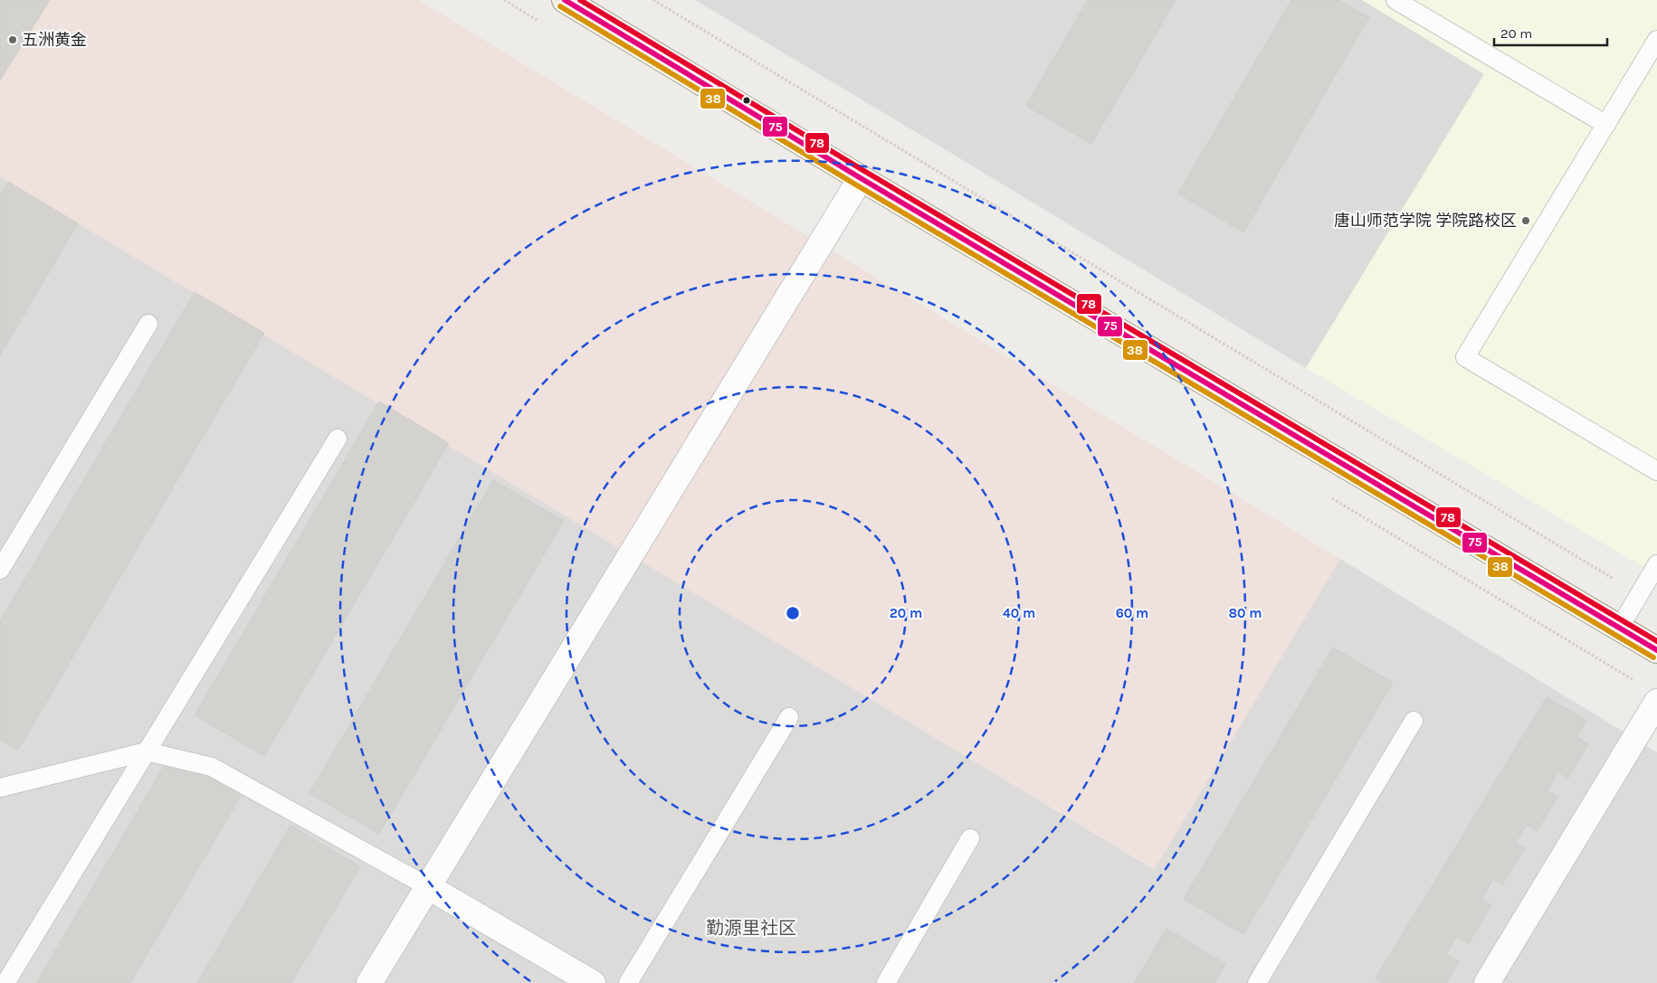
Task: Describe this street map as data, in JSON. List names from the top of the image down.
{
  "districts": ["勤源里社区"],
  "places": ["五洲黄金", "唐山师范学院 学院路校区"],
  "lines": ["transit line 75", "transit line 78", "transit line 38"],
  "scale_bar": "20 m",
  "rings": [
    "20 m",
    "40 m",
    "60 m",
    "80 m"
  ]
}
